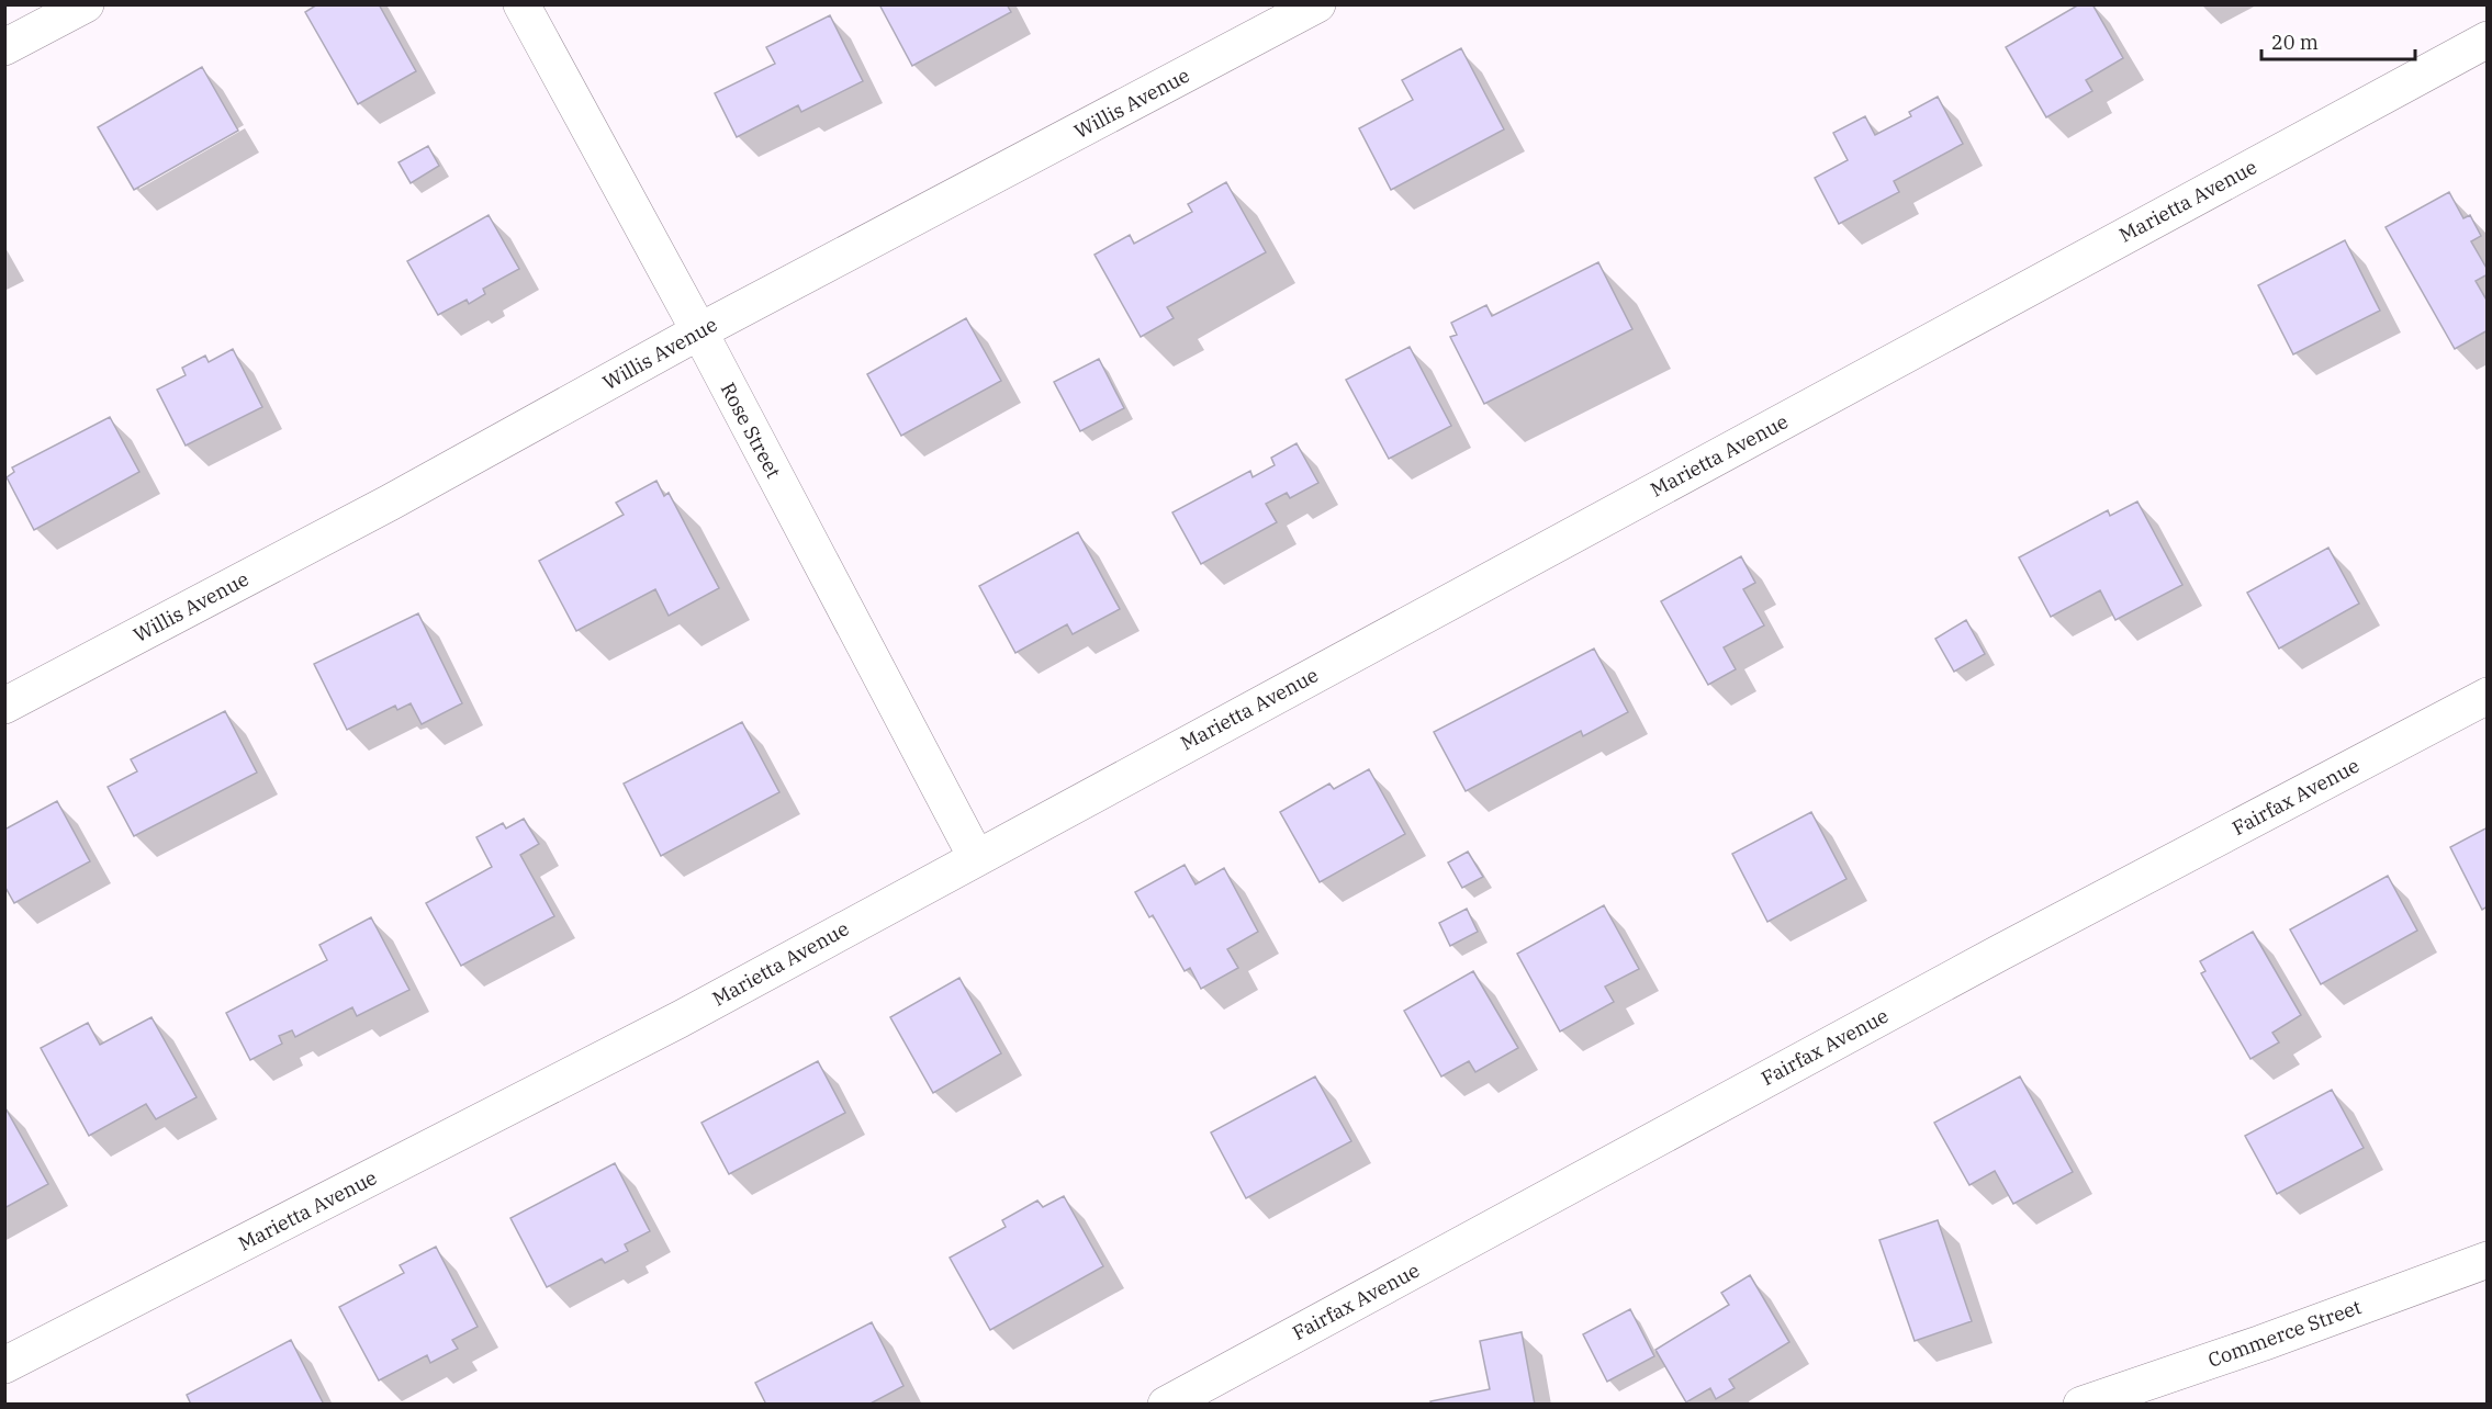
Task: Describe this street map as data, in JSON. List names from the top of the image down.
{
  "streets": {
    "street": [
      "Willis Avenue",
      "Marietta Avenue",
      "Rose Street",
      "Fairfax Avenue",
      "Commerce Street"
    ]
  },
  "crossings": [
    ["Willis Avenue", "Rose Street"],
    ["Marietta Avenue", "Rose Street"]
  ],
  "scale_bar": "20 m"
}
